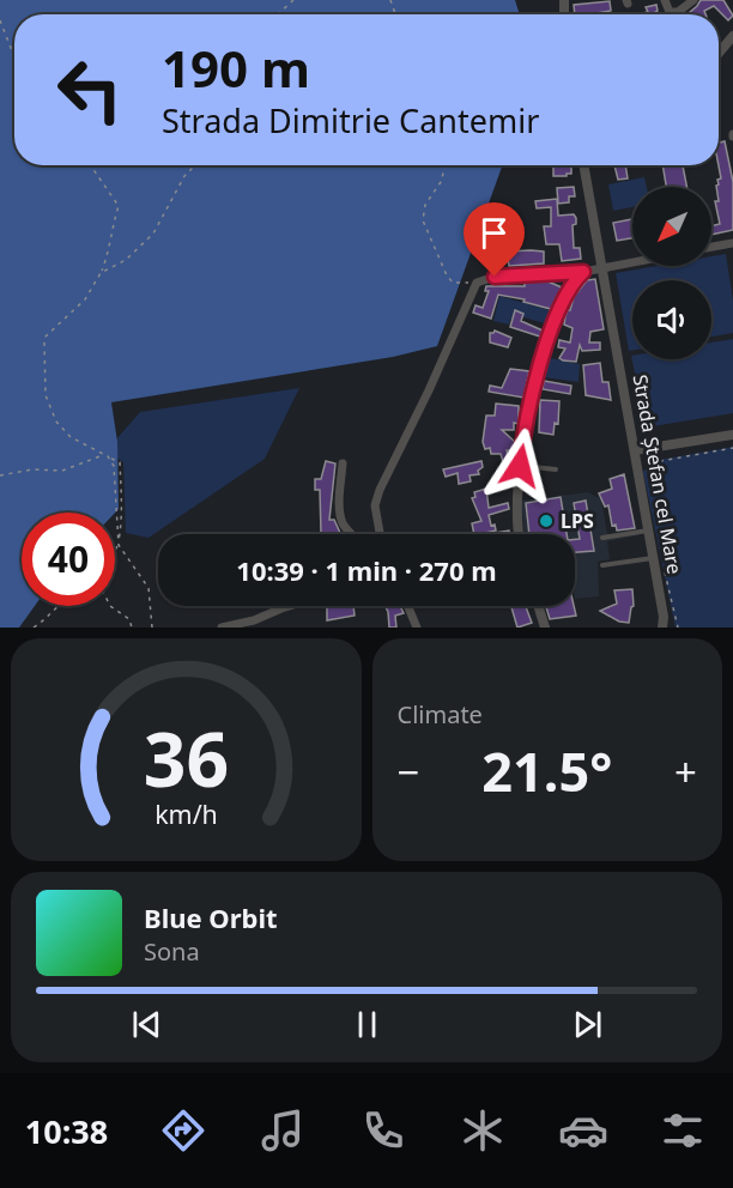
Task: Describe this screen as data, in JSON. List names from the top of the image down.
{
  "streets": {
    "street": ["Strada Ștefan cel Mare"]
  },
  "places": ["LPS"],
  "north": "bottom left",
  "page": {
    "turn": ["190 m", "Strada Dimitrie Cantemir"],
    "limit": "40",
    "trip": "10:39 · 1 min · 270 m",
    "tile": "Climate",
    "heat": ["−", "21.5°", "+"],
    "song": ["Blue Orbit", "Sona"],
    "tabs": "10:38",
    "gauge": ["36", "km/h"]
  }
}
